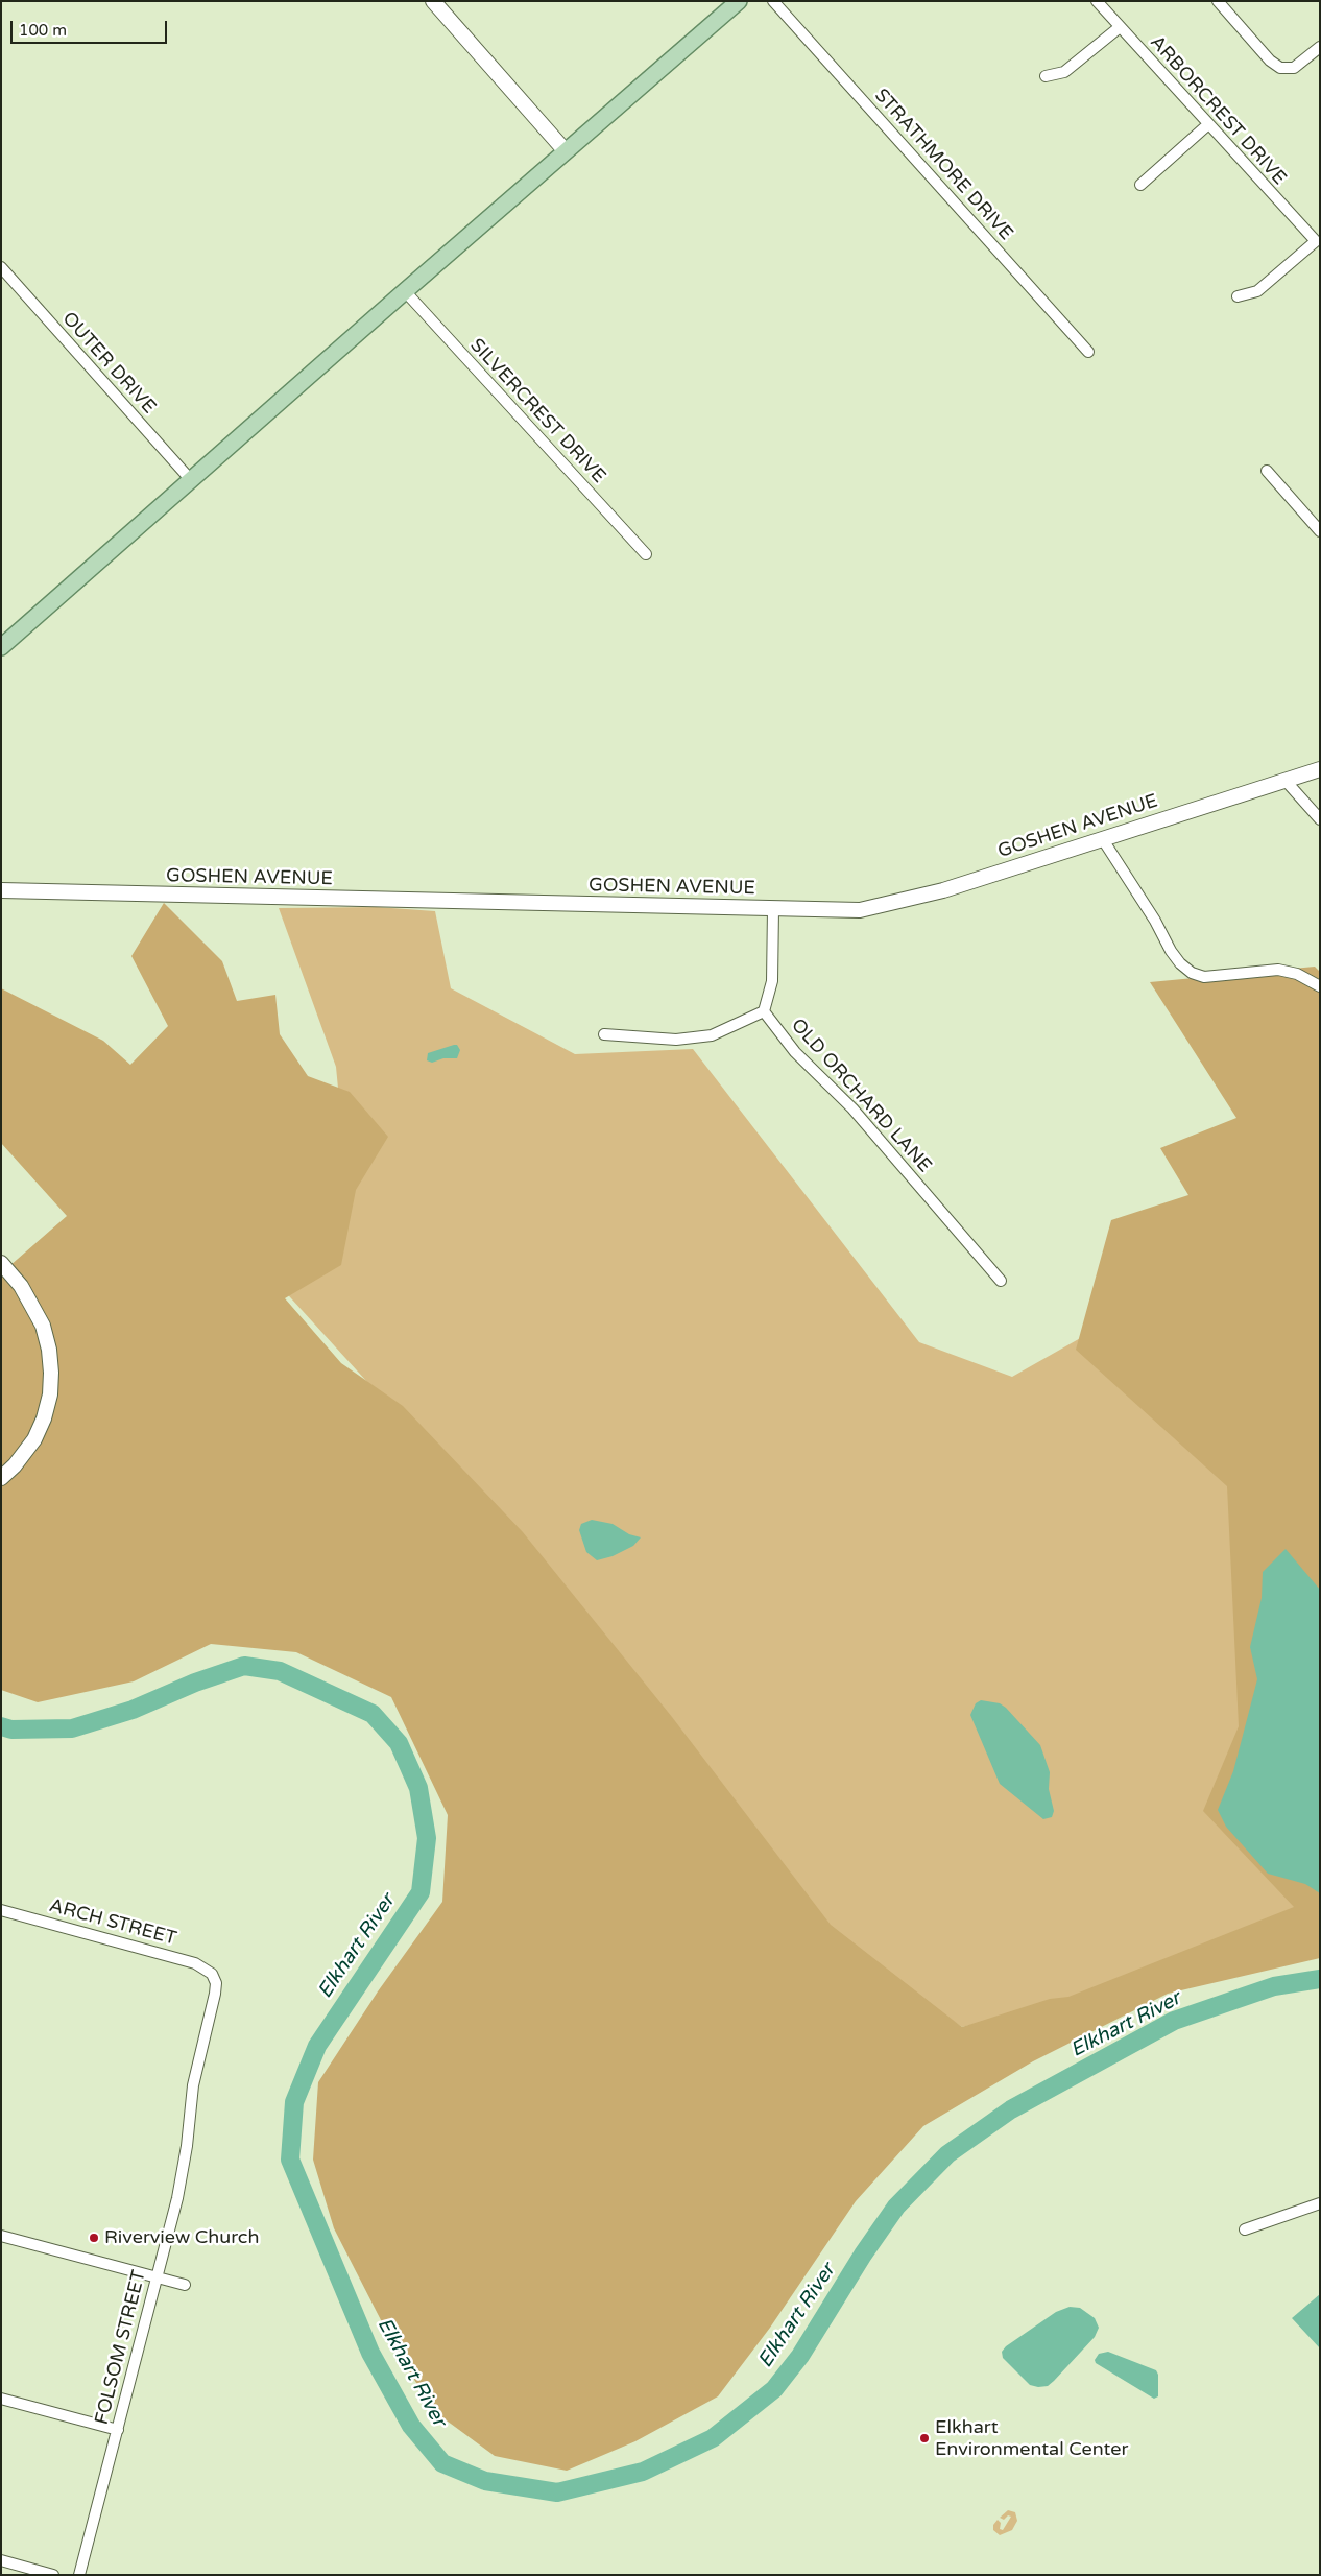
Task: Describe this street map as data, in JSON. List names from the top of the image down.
{
  "streets": {
    "street": [
      "ARBORCREST DRIVE",
      "STRATHMORE DRIVE",
      "OUTER DRIVE",
      "SILVERCREST DRIVE",
      "GOSHEN AVENUE",
      "OLD ORCHARD LANE",
      "ARCH STREET",
      "FOLSOM STREET"
    ]
  },
  "crossings": [
    ["ARCH STREET", "FOLSOM STREET"]
  ],
  "water": ["Elkhart River"],
  "places": ["Riverview Church", "Elkhart Environmental Center"],
  "scale_bar": "100 m"
}
